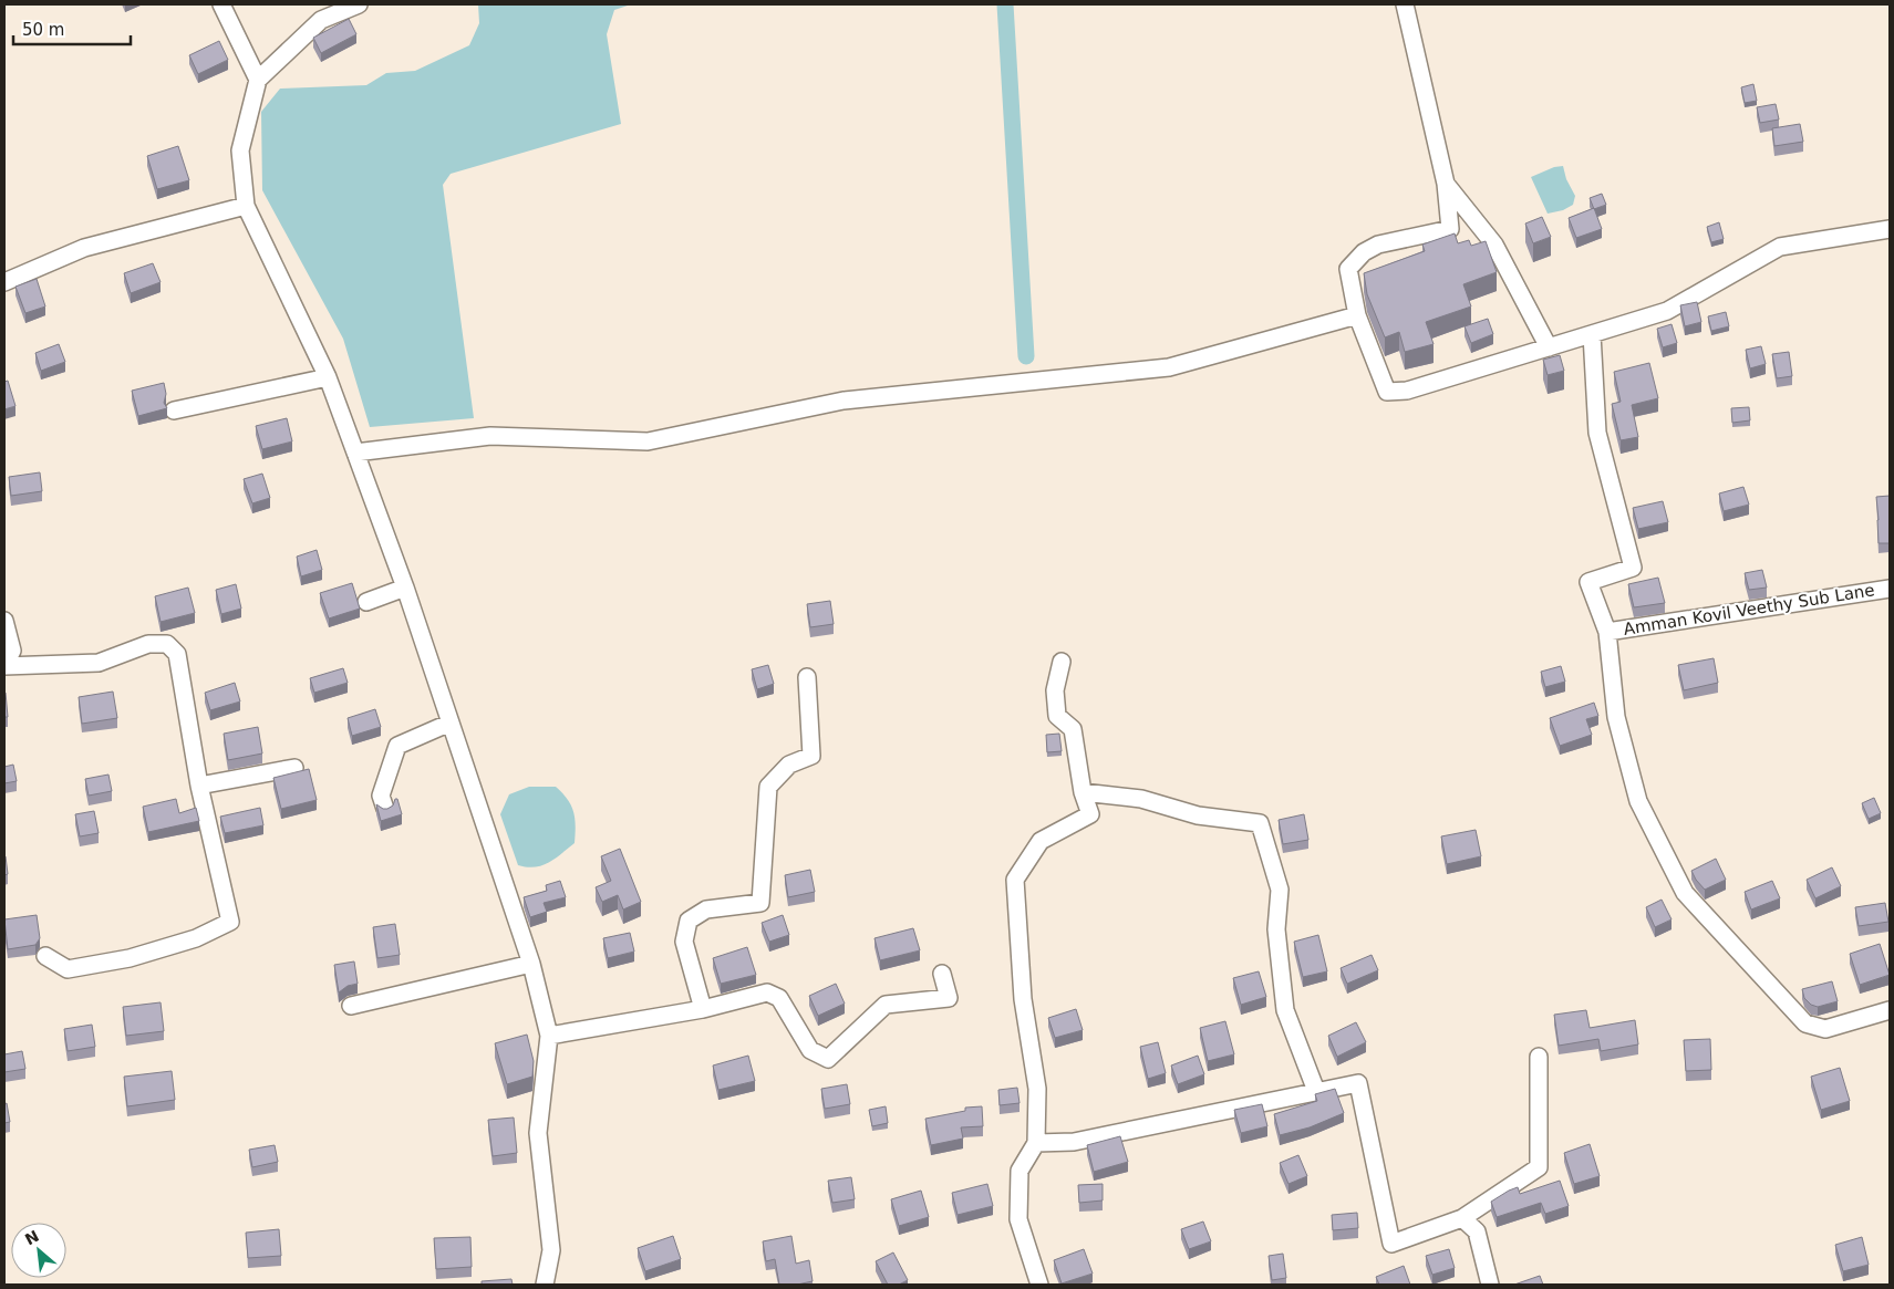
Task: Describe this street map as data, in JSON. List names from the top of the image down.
{
  "streets": {
    "street": ["Amman Kovil Veethy Sub Lane"]
  },
  "scale_bar": "50 m",
  "north": "top left"
}
